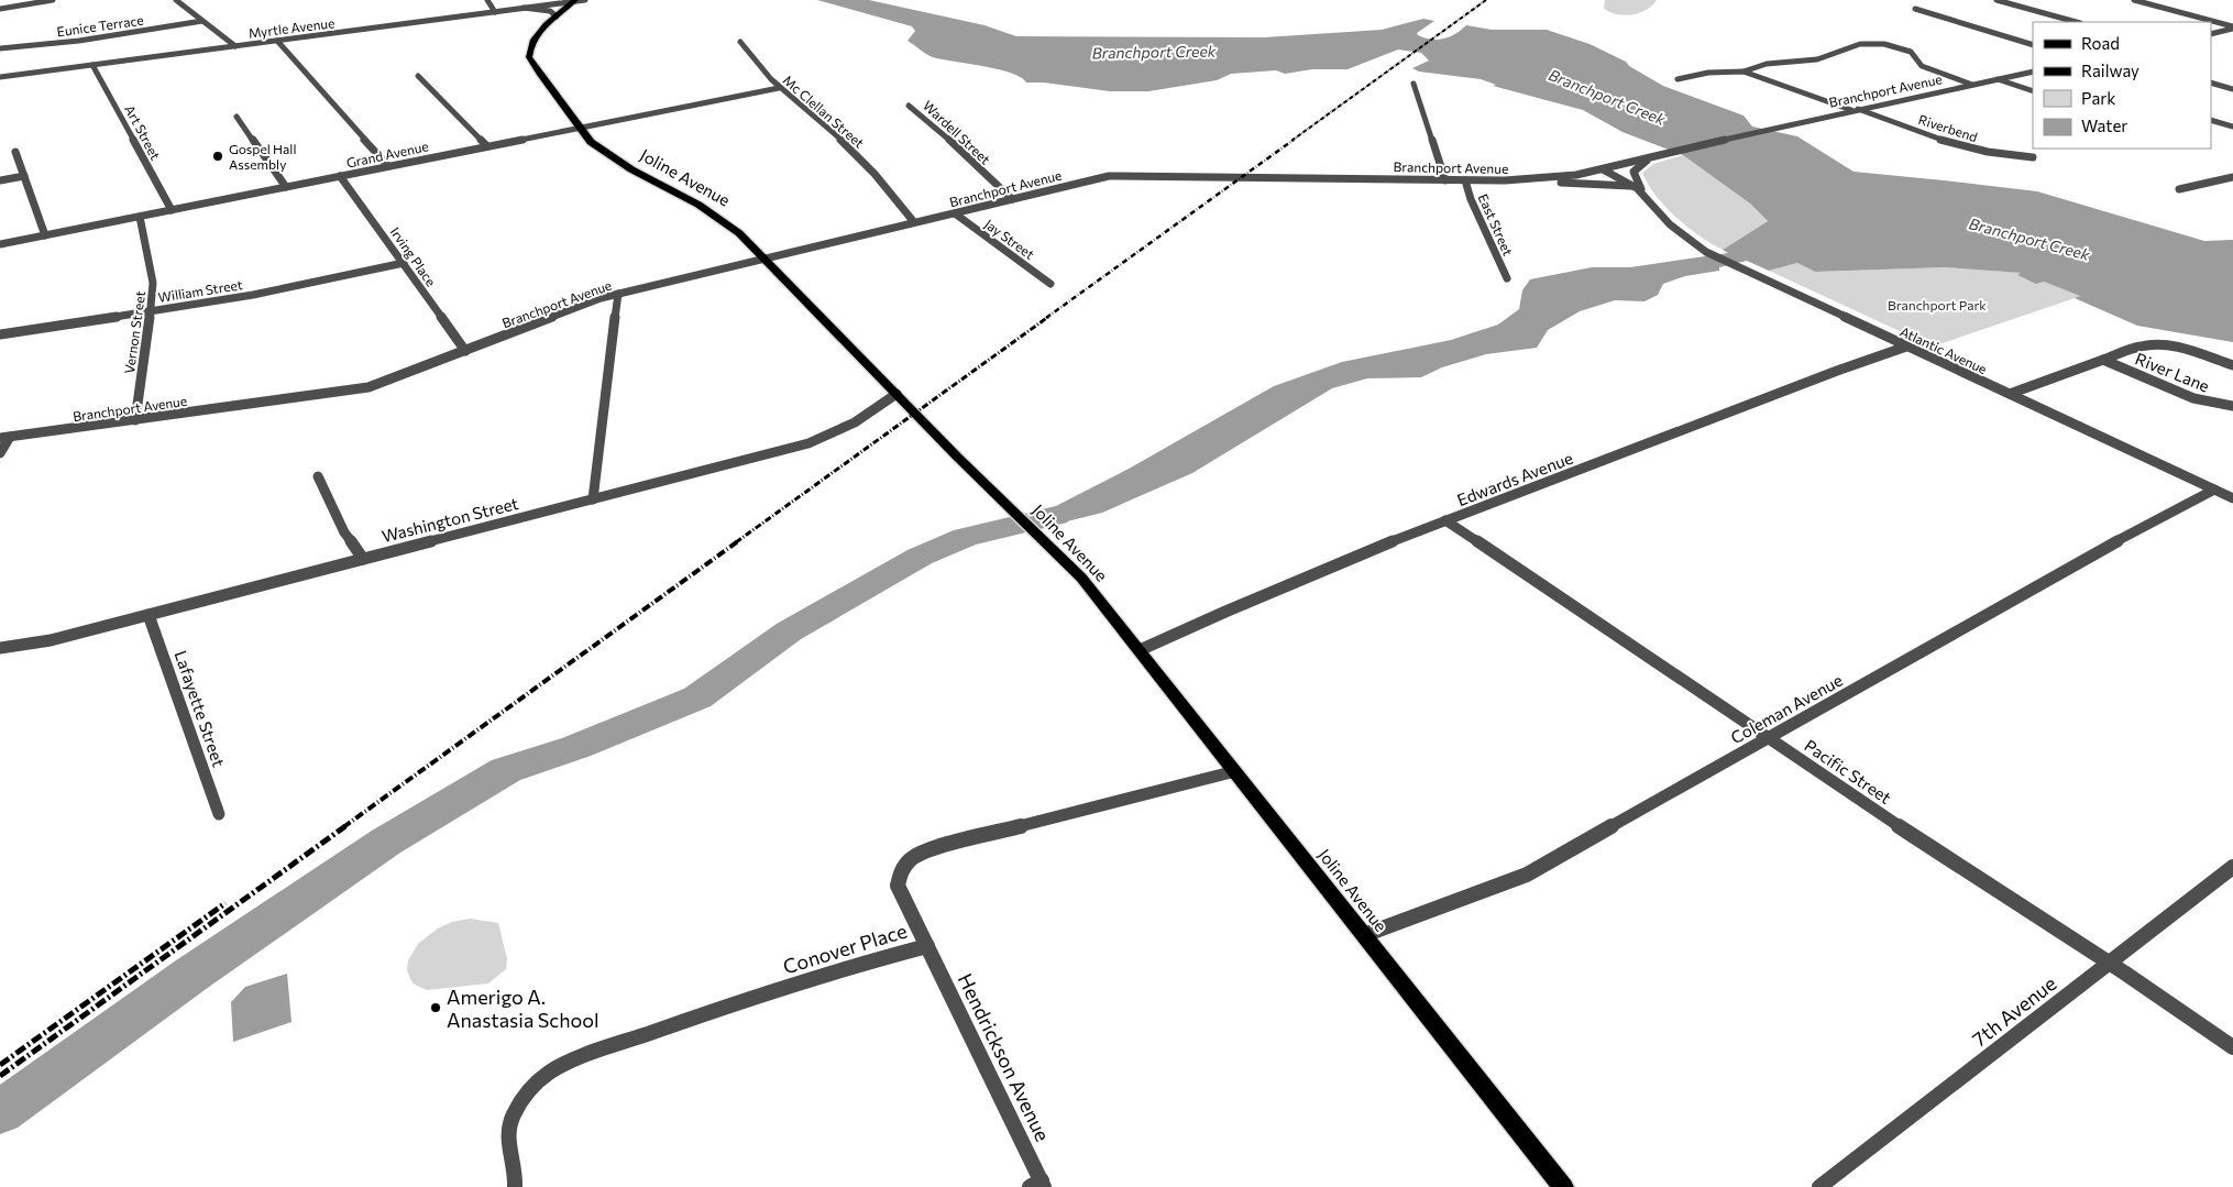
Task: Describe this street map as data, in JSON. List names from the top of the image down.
{
  "streets": {
    "main road": ["Joline Avenue"],
    "street": [
      "Eunice Terrace",
      "Myrtle Avenue",
      "Branchport Avenue",
      "Mc Clellan Street",
      "Riverbend",
      "Art Street",
      "Wardell Street",
      "Grand Avenue",
      "East Street",
      "Jay Street",
      "Irving Place",
      "William Street",
      "Vernon Street",
      "Atlantic Avenue",
      "River Lane",
      "Edwards Avenue",
      "Washington Street",
      "Lafayette Street",
      "Coleman Avenue",
      "Pacific Street",
      "Conover Place",
      "7th Avenue",
      "Hendrickson Avenue"
    ]
  },
  "crossings": [
    ["Myrtle Avenue", "Art Street"],
    ["Myrtle Avenue", "Joline Avenue"],
    ["Branchport Avenue", "Mc Clellan Street"],
    ["Branchport Avenue", "Riverbend"],
    ["Branchport Avenue", "Wardell Street"],
    ["Branchport Avenue", "Joline Avenue"],
    ["Branchport Avenue", "East Street"],
    ["Branchport Avenue", "Jay Street"],
    ["Branchport Avenue", "Irving Place"],
    ["Branchport Avenue", "Vernon Street"],
    ["Branchport Avenue", "Atlantic Avenue"],
    ["Mc Clellan Street", "Grand Avenue"],
    ["Art Street", "Grand Avenue"],
    ["Grand Avenue", "Joline Avenue"],
    ["Grand Avenue", "Irving Place"],
    ["Grand Avenue", "Vernon Street"],
    ["Joline Avenue", "Edwards Avenue"],
    ["Joline Avenue", "Washington Street"],
    ["Joline Avenue", "Coleman Avenue"],
    ["Joline Avenue", "Conover Place"],
    ["Irving Place", "William Street"],
    ["William Street", "Vernon Street"],
    ["Atlantic Avenue", "River Lane"],
    ["Atlantic Avenue", "Edwards Avenue"],
    ["Atlantic Avenue", "Coleman Avenue"],
    ["Edwards Avenue", "Pacific Street"],
    ["Washington Street", "Lafayette Street"],
    ["Coleman Avenue", "Pacific Street"],
    ["Pacific Street", "7th Avenue"],
    ["Conover Place", "Hendrickson Avenue"]
  ],
  "water": ["Branchport Creek"],
  "parks": ["Branchport Park"],
  "places": ["Gospel Hall Assembly", "Amerigo A. Anastasia School"],
  "legend": [
    "Road",
    "Railway",
    "Park",
    "Water"
  ]
}
